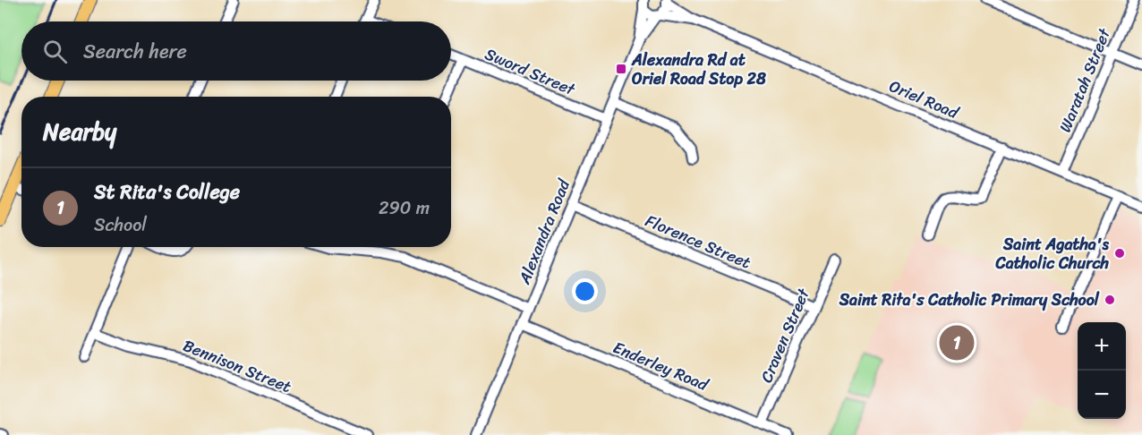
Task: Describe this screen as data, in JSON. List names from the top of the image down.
{
  "streets": {
    "street": [
      "Sword Street",
      "Waratah Street",
      "Oriel Road",
      "Alexandra Road",
      "Florence Street",
      "Craven Street",
      "Bennison Street",
      "Enderley Road"
    ]
  },
  "crossings": [
    ["Sword Street", "Alexandra Road"],
    ["Waratah Street", "Oriel Road"],
    ["Oriel Road", "Alexandra Road"],
    ["Alexandra Road", "Florence Street"],
    ["Alexandra Road", "Enderley Road"],
    ["Florence Street", "Craven Street"],
    ["Craven Street", "Enderley Road"]
  ],
  "places": {
    "transit": ["Alexandra Rd at Oriel Road Stop 28"],
    "other": ["Saint Agatha's Catholic Church", "Saint Rita's Catholic Primary School"]
  },
  "page": {
    "search": "Search here",
    "heading": "Nearby",
    "list": [
      {
        "mark": "1",
        "name": "St Rita's College",
        "note": "School",
        "value": "290 m"
      }
    ],
    "map_buttons": ["+", "−"],
    "pins": "1"
  }
}
